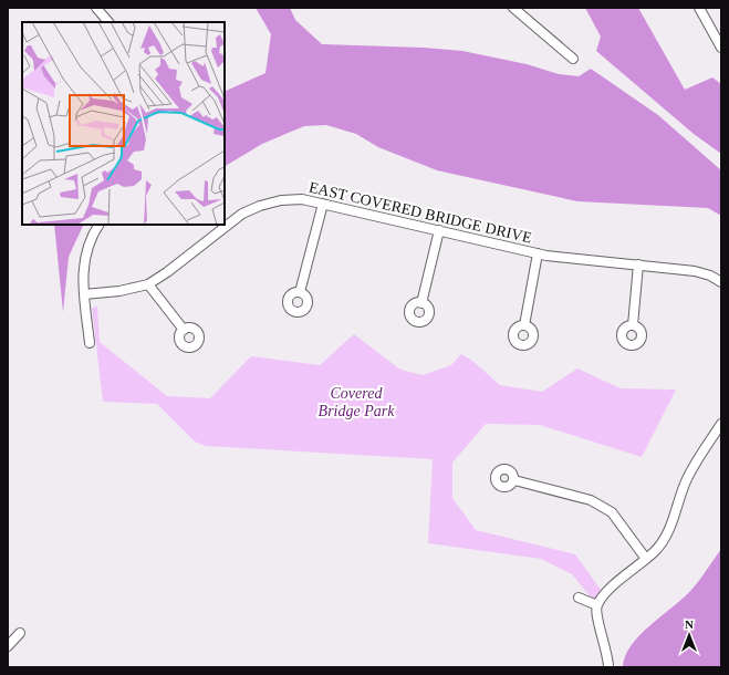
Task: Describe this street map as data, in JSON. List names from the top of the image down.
{
  "streets": {
    "street": ["EAST COVERED BRIDGE DRIVE"]
  },
  "parks": ["Covered Bridge Park"],
  "north": "top"
}
